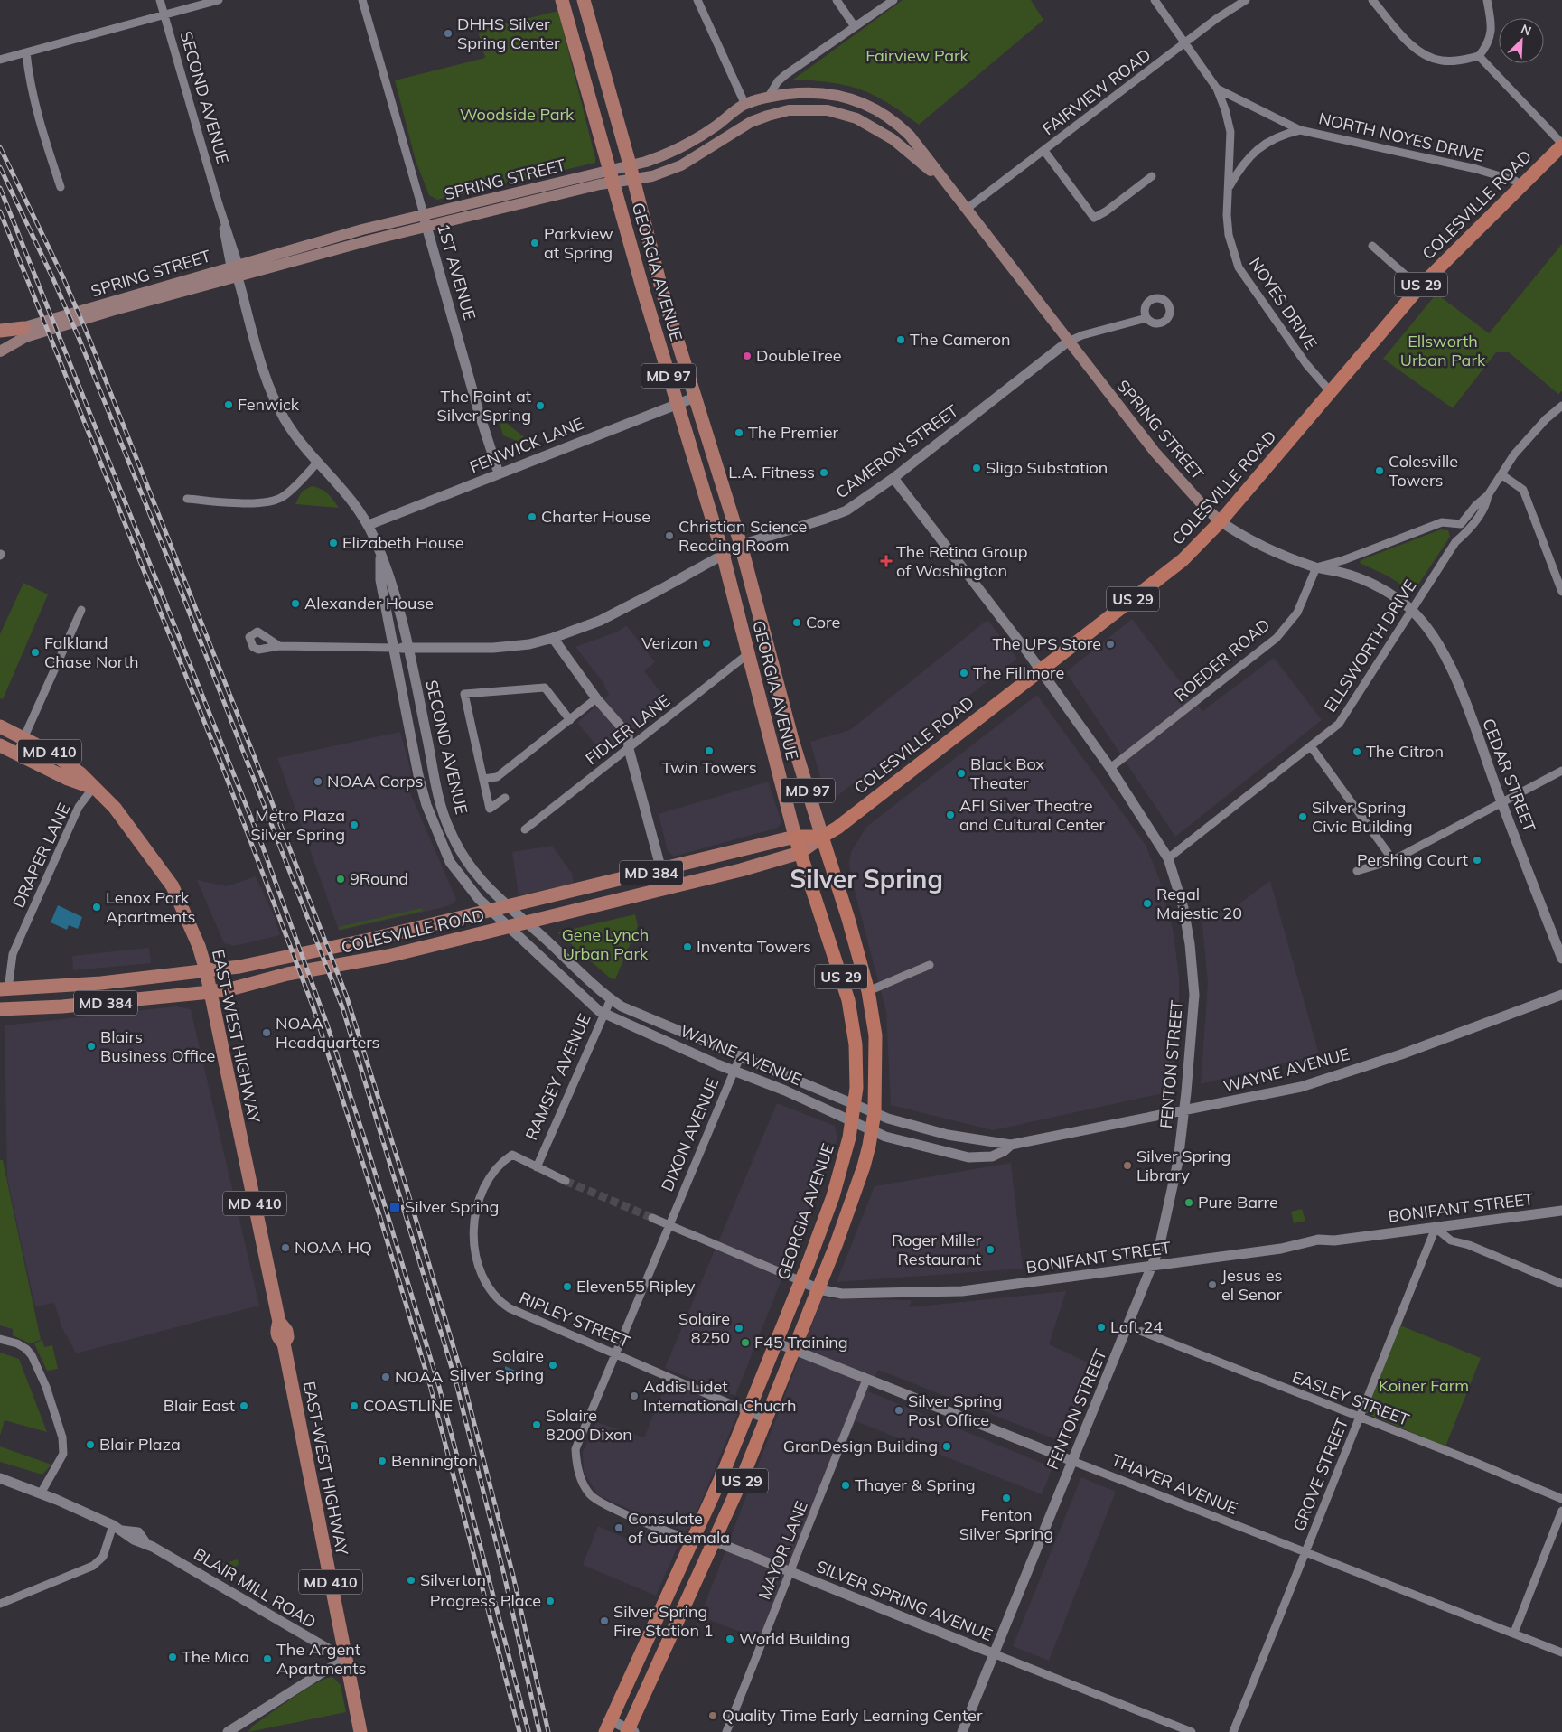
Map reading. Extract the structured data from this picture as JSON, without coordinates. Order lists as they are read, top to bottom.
{
  "streets": {
    "highway": ["COLESVILLE ROAD", "GEORGIA AVENUE", "US 29"],
    "main road": [
      "SPRING STREET",
      "MD 97",
      "MD 410",
      "MD 384",
      "EAST-WEST HIGHWAY"
    ],
    "street": [
      "FAIRVIEW ROAD",
      "SECOND AVENUE",
      "NORTH NOYES DRIVE",
      "1ST AVENUE",
      "NOYES DRIVE",
      "FENWICK LANE",
      "CAMERON STREET",
      "ELLSWORTH DRIVE",
      "ROEDER ROAD",
      "FIDLER LANE",
      "CEDAR STREET",
      "DRAPER LANE",
      "WAYNE AVENUE",
      "FENTON STREET",
      "RAMSEY AVENUE",
      "DIXON AVENUE",
      "BONIFANT STREET",
      "RIPLEY STREET",
      "EASLEY STREET",
      "GROVE STREET",
      "THAYER AVENUE",
      "MAYOR LANE",
      "BLAIR MILL ROAD",
      "SILVER SPRING AVENUE"
    ]
  },
  "crossings": [
    ["FAIRVIEW ROAD", "SPRING STREET"],
    ["FAIRVIEW ROAD", "NOYES DRIVE"],
    ["SECOND AVENUE", "SPRING STREET"],
    ["SECOND AVENUE", "COLESVILLE ROAD"],
    ["SECOND AVENUE", "FENWICK LANE"],
    ["SECOND AVENUE", "CAMERON STREET"],
    ["SECOND AVENUE", "WAYNE AVENUE"],
    ["NORTH NOYES DRIVE", "COLESVILLE ROAD"],
    ["NORTH NOYES DRIVE", "NOYES DRIVE"],
    ["SPRING STREET", "COLESVILLE ROAD"],
    ["SPRING STREET", "1ST AVENUE"],
    ["SPRING STREET", "GEORGIA AVENUE"],
    ["SPRING STREET", "CAMERON STREET"],
    ["SPRING STREET", "ELLSWORTH DRIVE"],
    ["SPRING STREET", "ROEDER ROAD"],
    ["SPRING STREET", "CEDAR STREET"],
    ["COLESVILLE ROAD", "GEORGIA AVENUE"],
    ["COLESVILLE ROAD", "NOYES DRIVE"],
    ["COLESVILLE ROAD", "DRAPER LANE"],
    ["COLESVILLE ROAD", "EAST-WEST HIGHWAY"],
    ["COLESVILLE ROAD", "WAYNE AVENUE"],
    ["COLESVILLE ROAD", "FENTON STREET"],
    ["1ST AVENUE", "FENWICK LANE"],
    ["GEORGIA AVENUE", "MD 97"],
    ["GEORGIA AVENUE", "FENWICK LANE"],
    ["GEORGIA AVENUE", "CAMERON STREET"],
    ["GEORGIA AVENUE", "FIDLER LANE"],
    ["GEORGIA AVENUE", "WAYNE AVENUE"],
    ["GEORGIA AVENUE", "BONIFANT STREET"],
    ["GEORGIA AVENUE", "RIPLEY STREET"],
    ["GEORGIA AVENUE", "THAYER AVENUE"],
    ["GEORGIA AVENUE", "SILVER SPRING AVENUE"],
    ["CAMERON STREET", "FENTON STREET"],
    ["ELLSWORTH DRIVE", "ROEDER ROAD"],
    ["ELLSWORTH DRIVE", "CEDAR STREET"],
    ["ELLSWORTH DRIVE", "FENTON STREET"],
    ["ROEDER ROAD", "FENTON STREET"],
    ["DRAPER LANE", "EAST-WEST HIGHWAY"],
    ["EAST-WEST HIGHWAY", "BLAIR MILL ROAD"],
    ["WAYNE AVENUE", "FENTON STREET"],
    ["WAYNE AVENUE", "RAMSEY AVENUE"],
    ["WAYNE AVENUE", "DIXON AVENUE"],
    ["FENTON STREET", "BONIFANT STREET"],
    ["FENTON STREET", "EASLEY STREET"],
    ["FENTON STREET", "THAYER AVENUE"],
    ["FENTON STREET", "SILVER SPRING AVENUE"],
    ["RAMSEY AVENUE", "RIPLEY STREET"],
    ["DIXON AVENUE", "BONIFANT STREET"],
    ["DIXON AVENUE", "RIPLEY STREET"],
    ["DIXON AVENUE", "SILVER SPRING AVENUE"],
    ["BONIFANT STREET", "GROVE STREET"],
    ["RIPLEY STREET", "SILVER SPRING AVENUE"],
    ["EASLEY STREET", "GROVE STREET"],
    ["GROVE STREET", "THAYER AVENUE"],
    ["THAYER AVENUE", "MAYOR LANE"],
    ["MAYOR LANE", "SILVER SPRING AVENUE"]
  ],
  "districts": ["Silver Spring"],
  "parks": [
    "Fairview Park",
    "Woodside Park",
    "Ellsworth Urban Park",
    "Gene Lynch Urban Park",
    "Koiner Farm"
  ],
  "places": {
    "other": [
      "DHHS Silver Spring Center",
      "Parkview at Spring",
      "The Cameron",
      "DoubleTree",
      "Fenwick",
      "The Point at Silver Spring",
      "The Premier",
      "Sligo Substation",
      "Colesville Towers",
      "L.A. Fitness",
      "Charter House",
      "Christian Science Reading Room",
      "Elizabeth House",
      "Alexander House",
      "Core",
      "Verizon",
      "The UPS Store",
      "Falkland Chase North",
      "The Fillmore",
      "Twin Towers",
      "The Citron",
      "Black Box Theater",
      "NOAA Corps",
      "AFI Silver Theatre and Cultural Center",
      "Silver Spring Civic Building",
      "Metro Plaza Silver Spring",
      "Pershing Court",
      "9Round",
      "Regal Majestic 20",
      "Lenox Park Apartments",
      "Inventa Towers",
      "NOAA Headquarters",
      "Blairs Business Office",
      "Silver Spring Library",
      "Pure Barre",
      "NOAA HQ",
      "Roger Miller Restaurant",
      "Jesus es el Senor",
      "Eleven55 Ripley",
      "Loft 24",
      "Solaire 8250",
      "F45 Training",
      "Solaire Silver Spring",
      "NOAA",
      "Addis Lidet International Chucrh",
      "Blair East",
      "COASTLINE",
      "Silver Spring Post Office",
      "Solaire 8200 Dixon",
      "Blair Plaza",
      "GranDesign Building",
      "Bennington",
      "Thayer & Spring",
      "Fenton Silver Spring",
      "Consulate of Guatemala",
      "Silverton",
      "Progress Place",
      "Silver Spring Fire Station 1",
      "World Building",
      "The Mica",
      "The Argent Apartments",
      "Quality Time Early Learning Center"
    ],
    "health": ["The Retina Group of Washington"],
    "transit": ["Silver Spring"]
  },
  "north": "top right"
}
